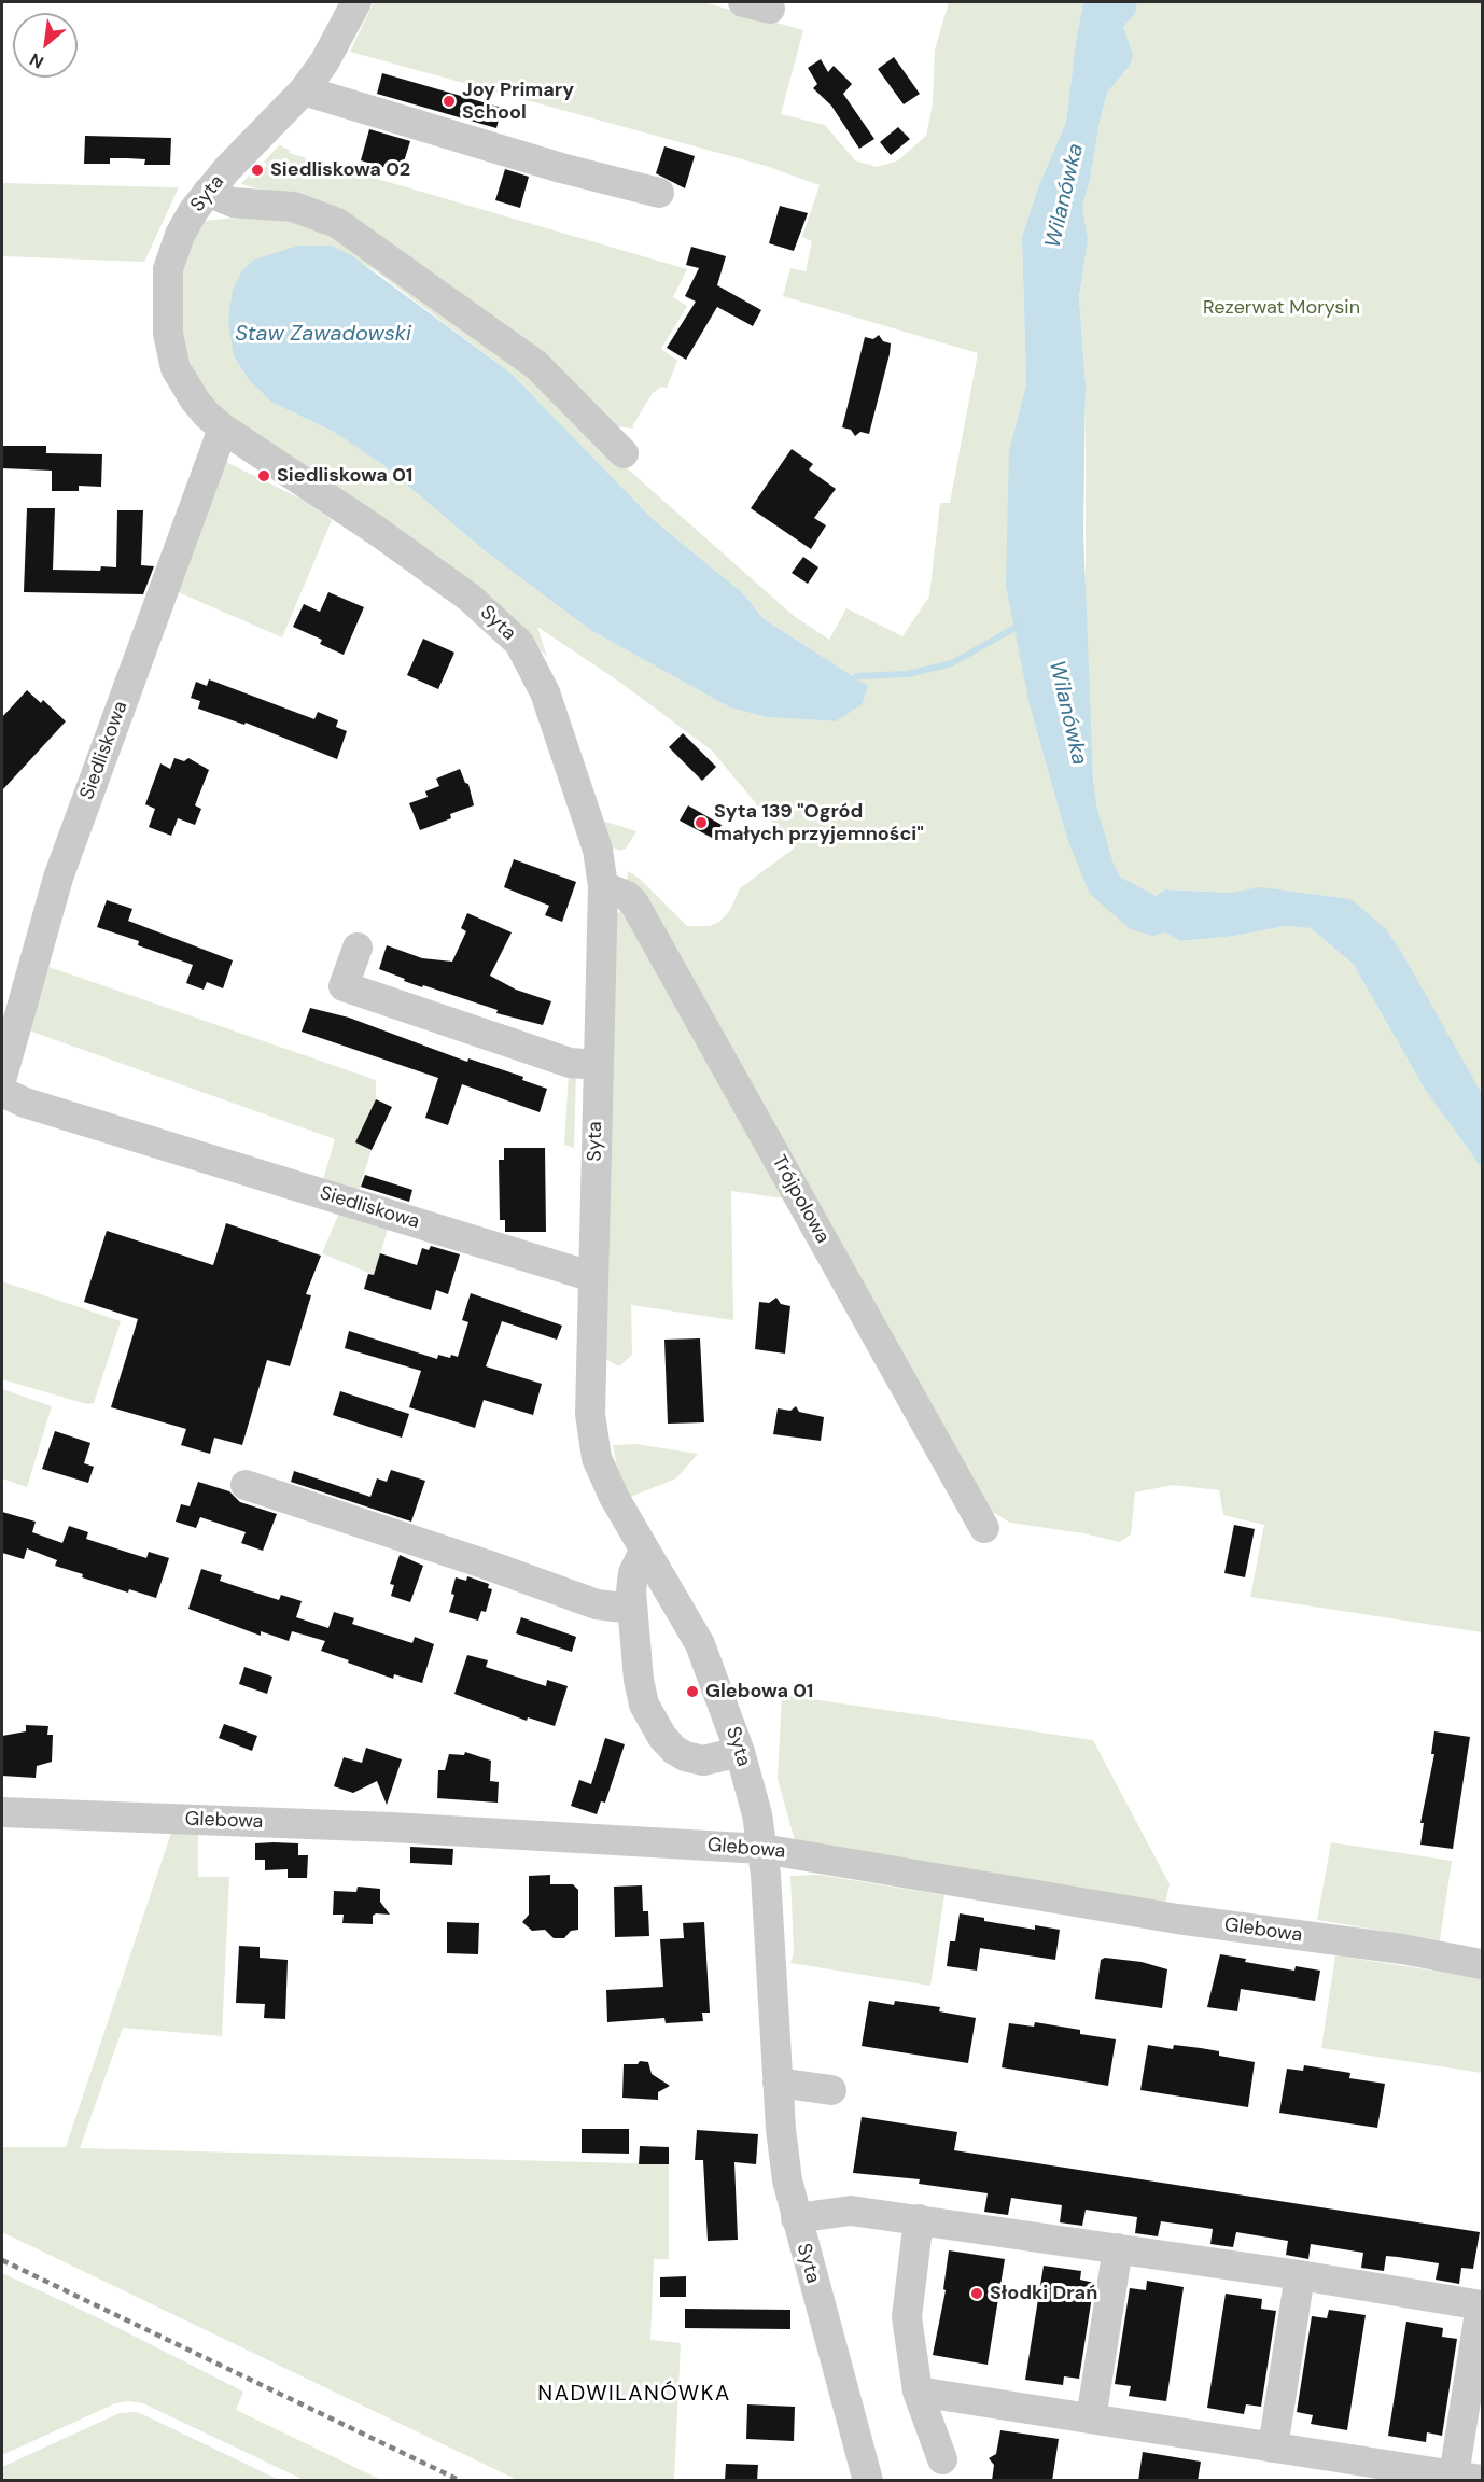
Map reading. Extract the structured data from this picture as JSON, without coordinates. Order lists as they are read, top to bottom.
{
  "streets": {
    "street": [
      "Syta",
      "Siedliskowa",
      "Trójpolowa",
      "Glebowa"
    ]
  },
  "crossings": [
    ["Syta", "Siedliskowa"],
    ["Syta", "Trójpolowa"],
    ["Syta", "Glebowa"]
  ],
  "districts": ["NADWILANÓWKA"],
  "water": ["Wilanówka", "Staw Zawadowski"],
  "parks": ["Rezerwat Morysin"],
  "places": [
    "Joy Primary School",
    "Siedliskowa 02",
    "Siedliskowa 01",
    "Syta 139 \"Ogród małych przyjemności\"",
    "Glebowa 01",
    "Słodki Drań"
  ],
  "north": "bottom left"
}
